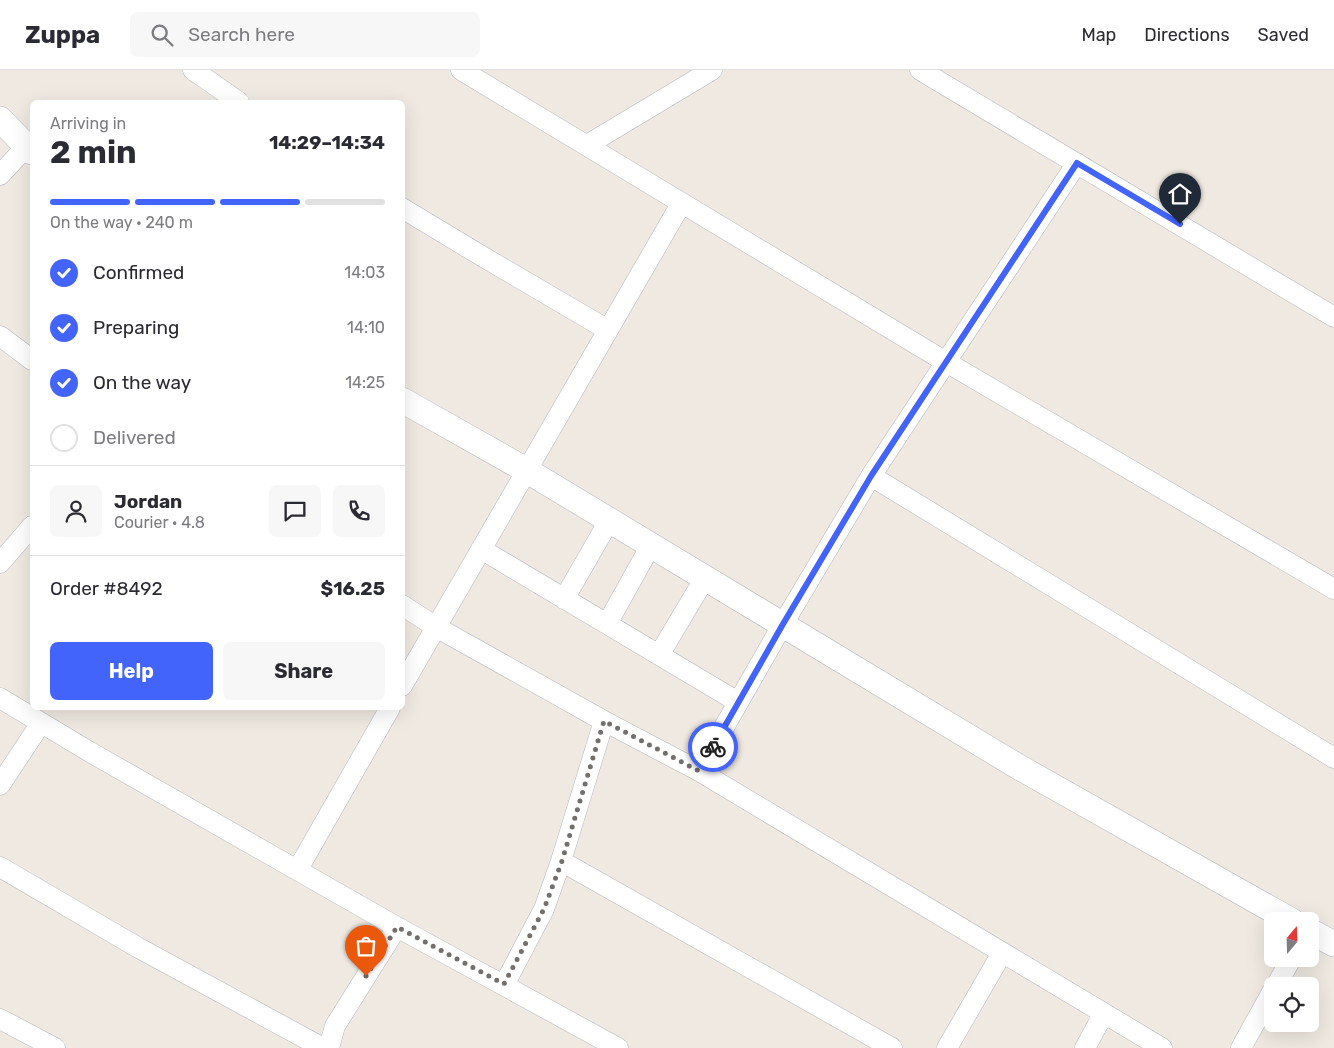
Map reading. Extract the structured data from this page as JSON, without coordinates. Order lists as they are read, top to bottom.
{
  "north": "top",
  "page": {
    "header": "Zuppa",
    "search": "Search here",
    "nav": ["Map", "Directions", "Saved"],
    "heading": ["2 min", "Arriving in", "14:29–14:34"],
    "panel": [
      "Jordan",
      "Courier · 4.8",
      "Order #8492",
      "$16.25"
    ],
    "bar": "On the way · 240 m",
    "list": [
      ["Confirmed", "14:03"],
      ["Preparing", "14:10"],
      ["On the way", "14:25"],
      "Delivered"
    ],
    "buttons": ["Help", "Share"]
  }
}
